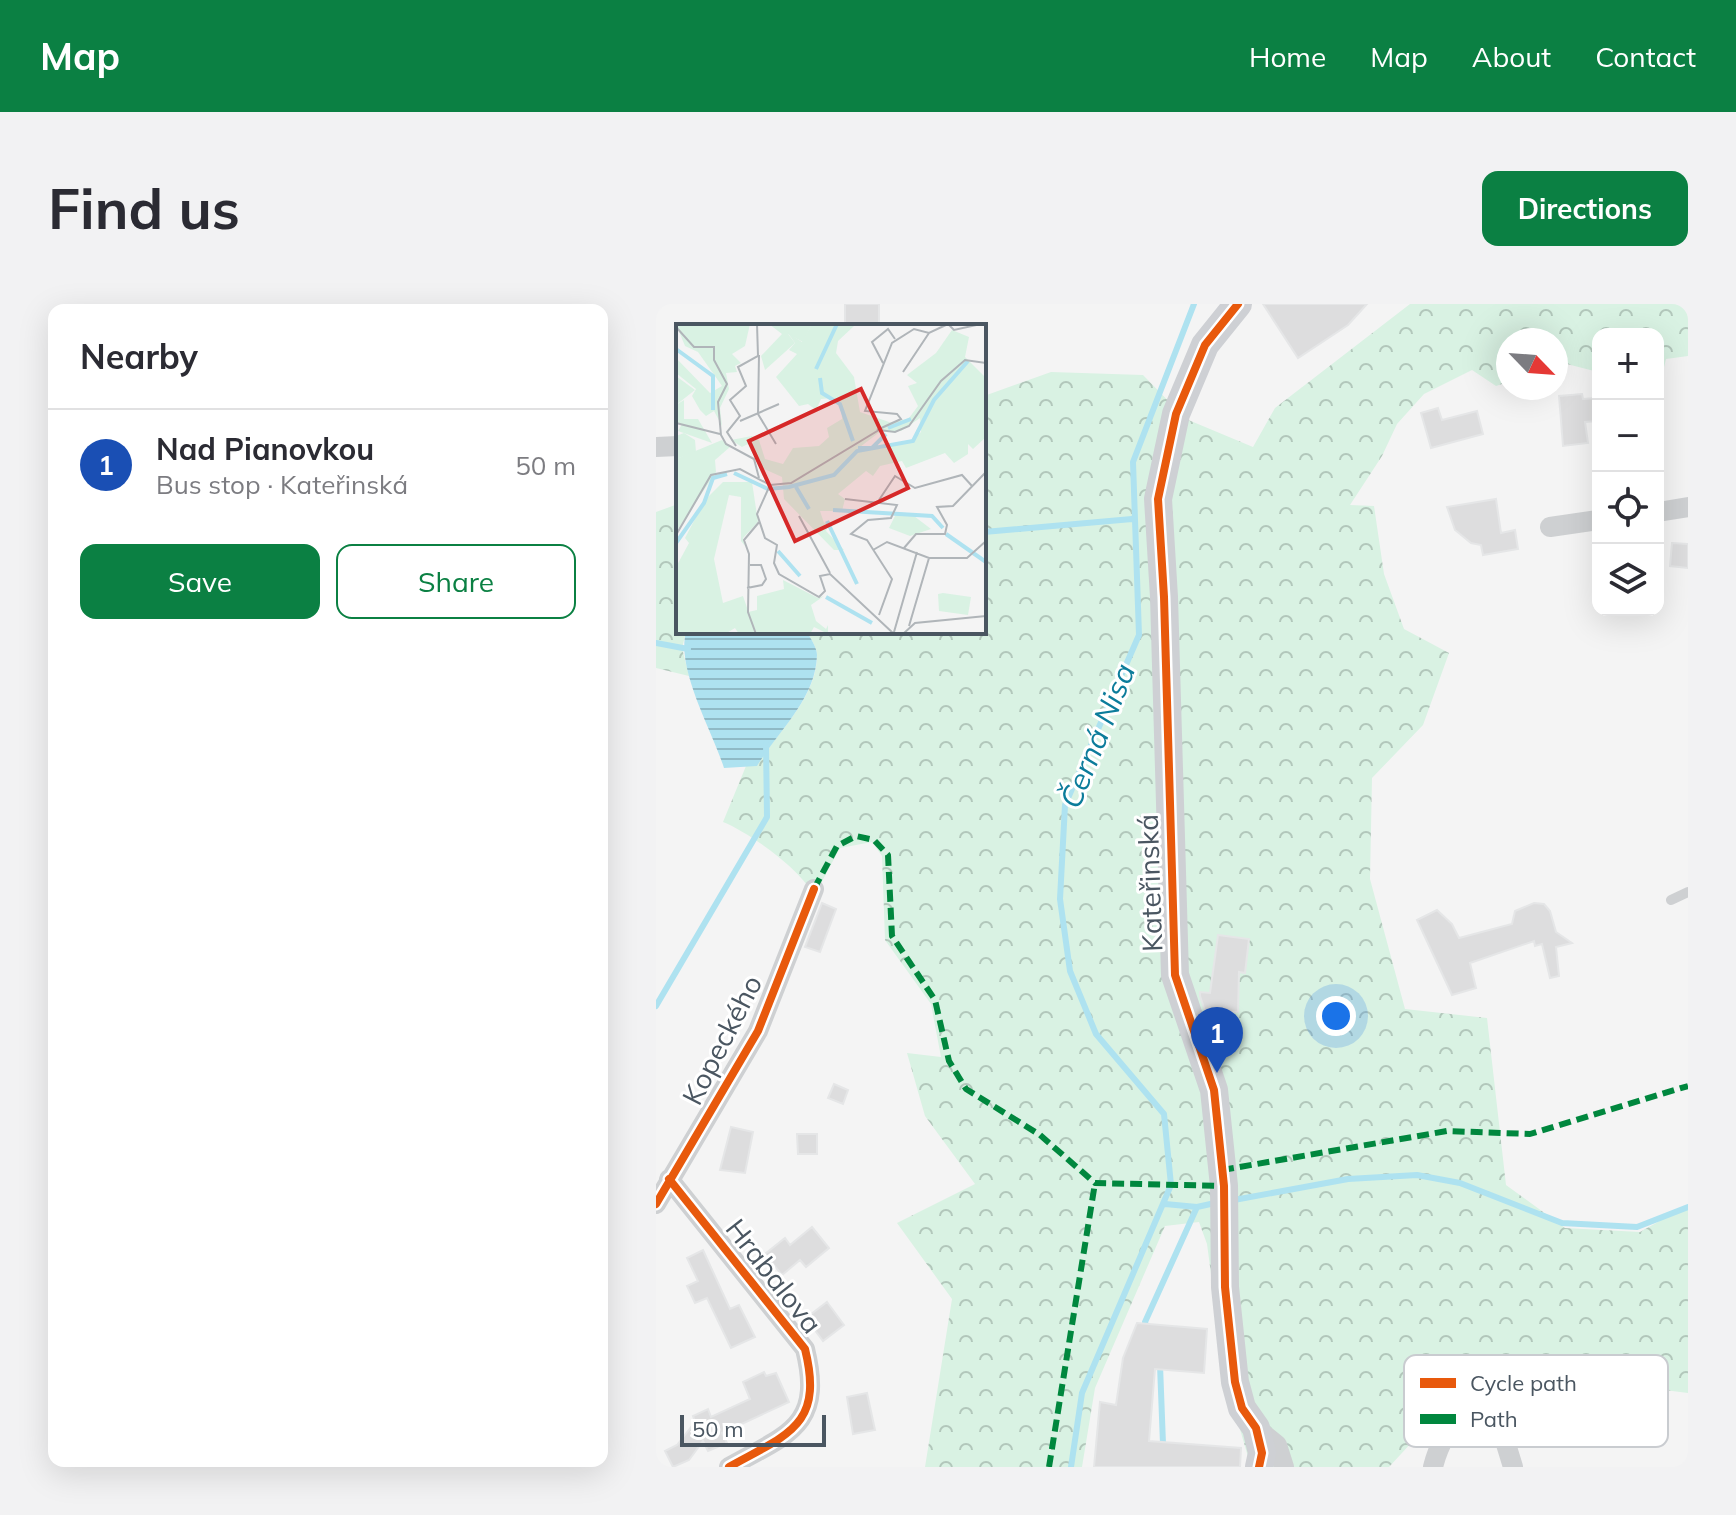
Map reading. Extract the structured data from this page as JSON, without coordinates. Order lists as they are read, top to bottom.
{
  "streets": {
    "street": ["Kateřinská", "Kopeckého", "Hrabalova"]
  },
  "crossings": [
    ["Kopeckého", "Hrabalova"]
  ],
  "water": ["Černá Nisa"],
  "legend": ["Cycle path", "Path"],
  "scale_bar": "50 m",
  "north": "bottom right",
  "page": {
    "header": "Map",
    "nav": [
      "Home",
      "Map",
      "About",
      "Contact"
    ],
    "buttons": [
      "Directions",
      ["Save", "Share"]
    ],
    "title": "Find us",
    "heading": "Nearby",
    "map_buttons": ["+", "−"],
    "list": [
      {
        "mark": "1",
        "name": "Nad Pianovkou",
        "note": "Bus stop · Kateřinská",
        "value": "50 m"
      }
    ],
    "pins": "1",
    "scale": "50 m"
  }
}
